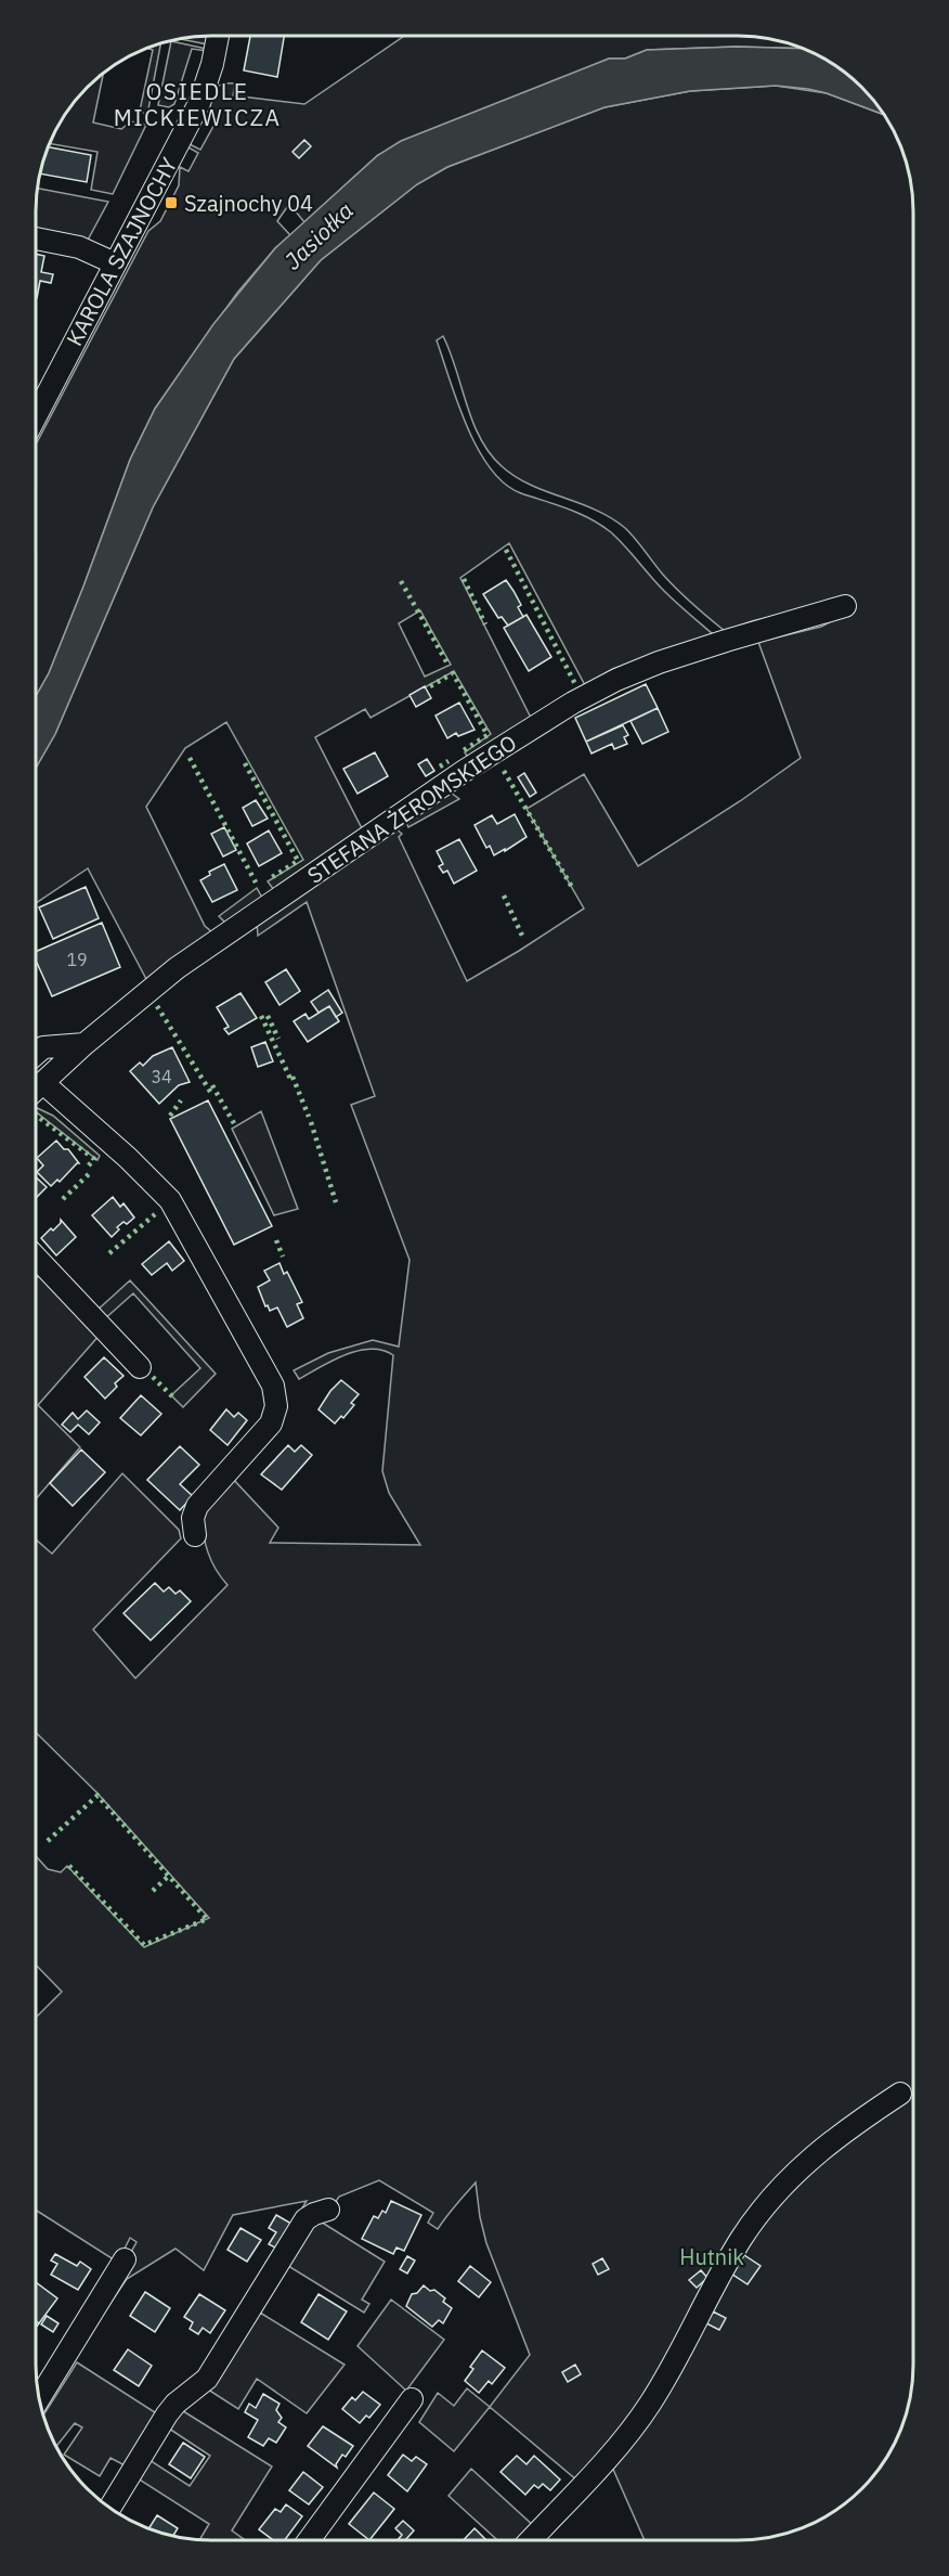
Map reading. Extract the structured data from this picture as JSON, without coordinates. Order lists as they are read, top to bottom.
{
  "streets": {
    "street": ["KAROLA SZAJNOCHY", "STEFANA ŻEROMSKIEGO"]
  },
  "districts": ["OSIEDLE MICKIEWICZA"],
  "water": ["Jasiołka"],
  "parks": ["Hutnik"],
  "places": {
    "transit": ["Szajnochy 04"]
  },
  "house_numbers": ["19", "34"]
}
